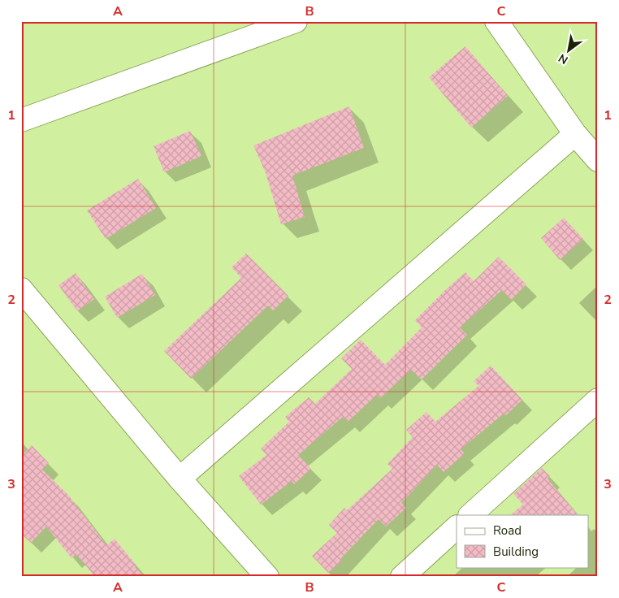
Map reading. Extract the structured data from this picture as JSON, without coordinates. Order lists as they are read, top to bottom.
{
  "legend": ["Road", "Building"],
  "north": "bottom left",
  "grid": {
    "columns": ["A", "B", "C"],
    "rows": ["1", "2", "3"]
  }
}
